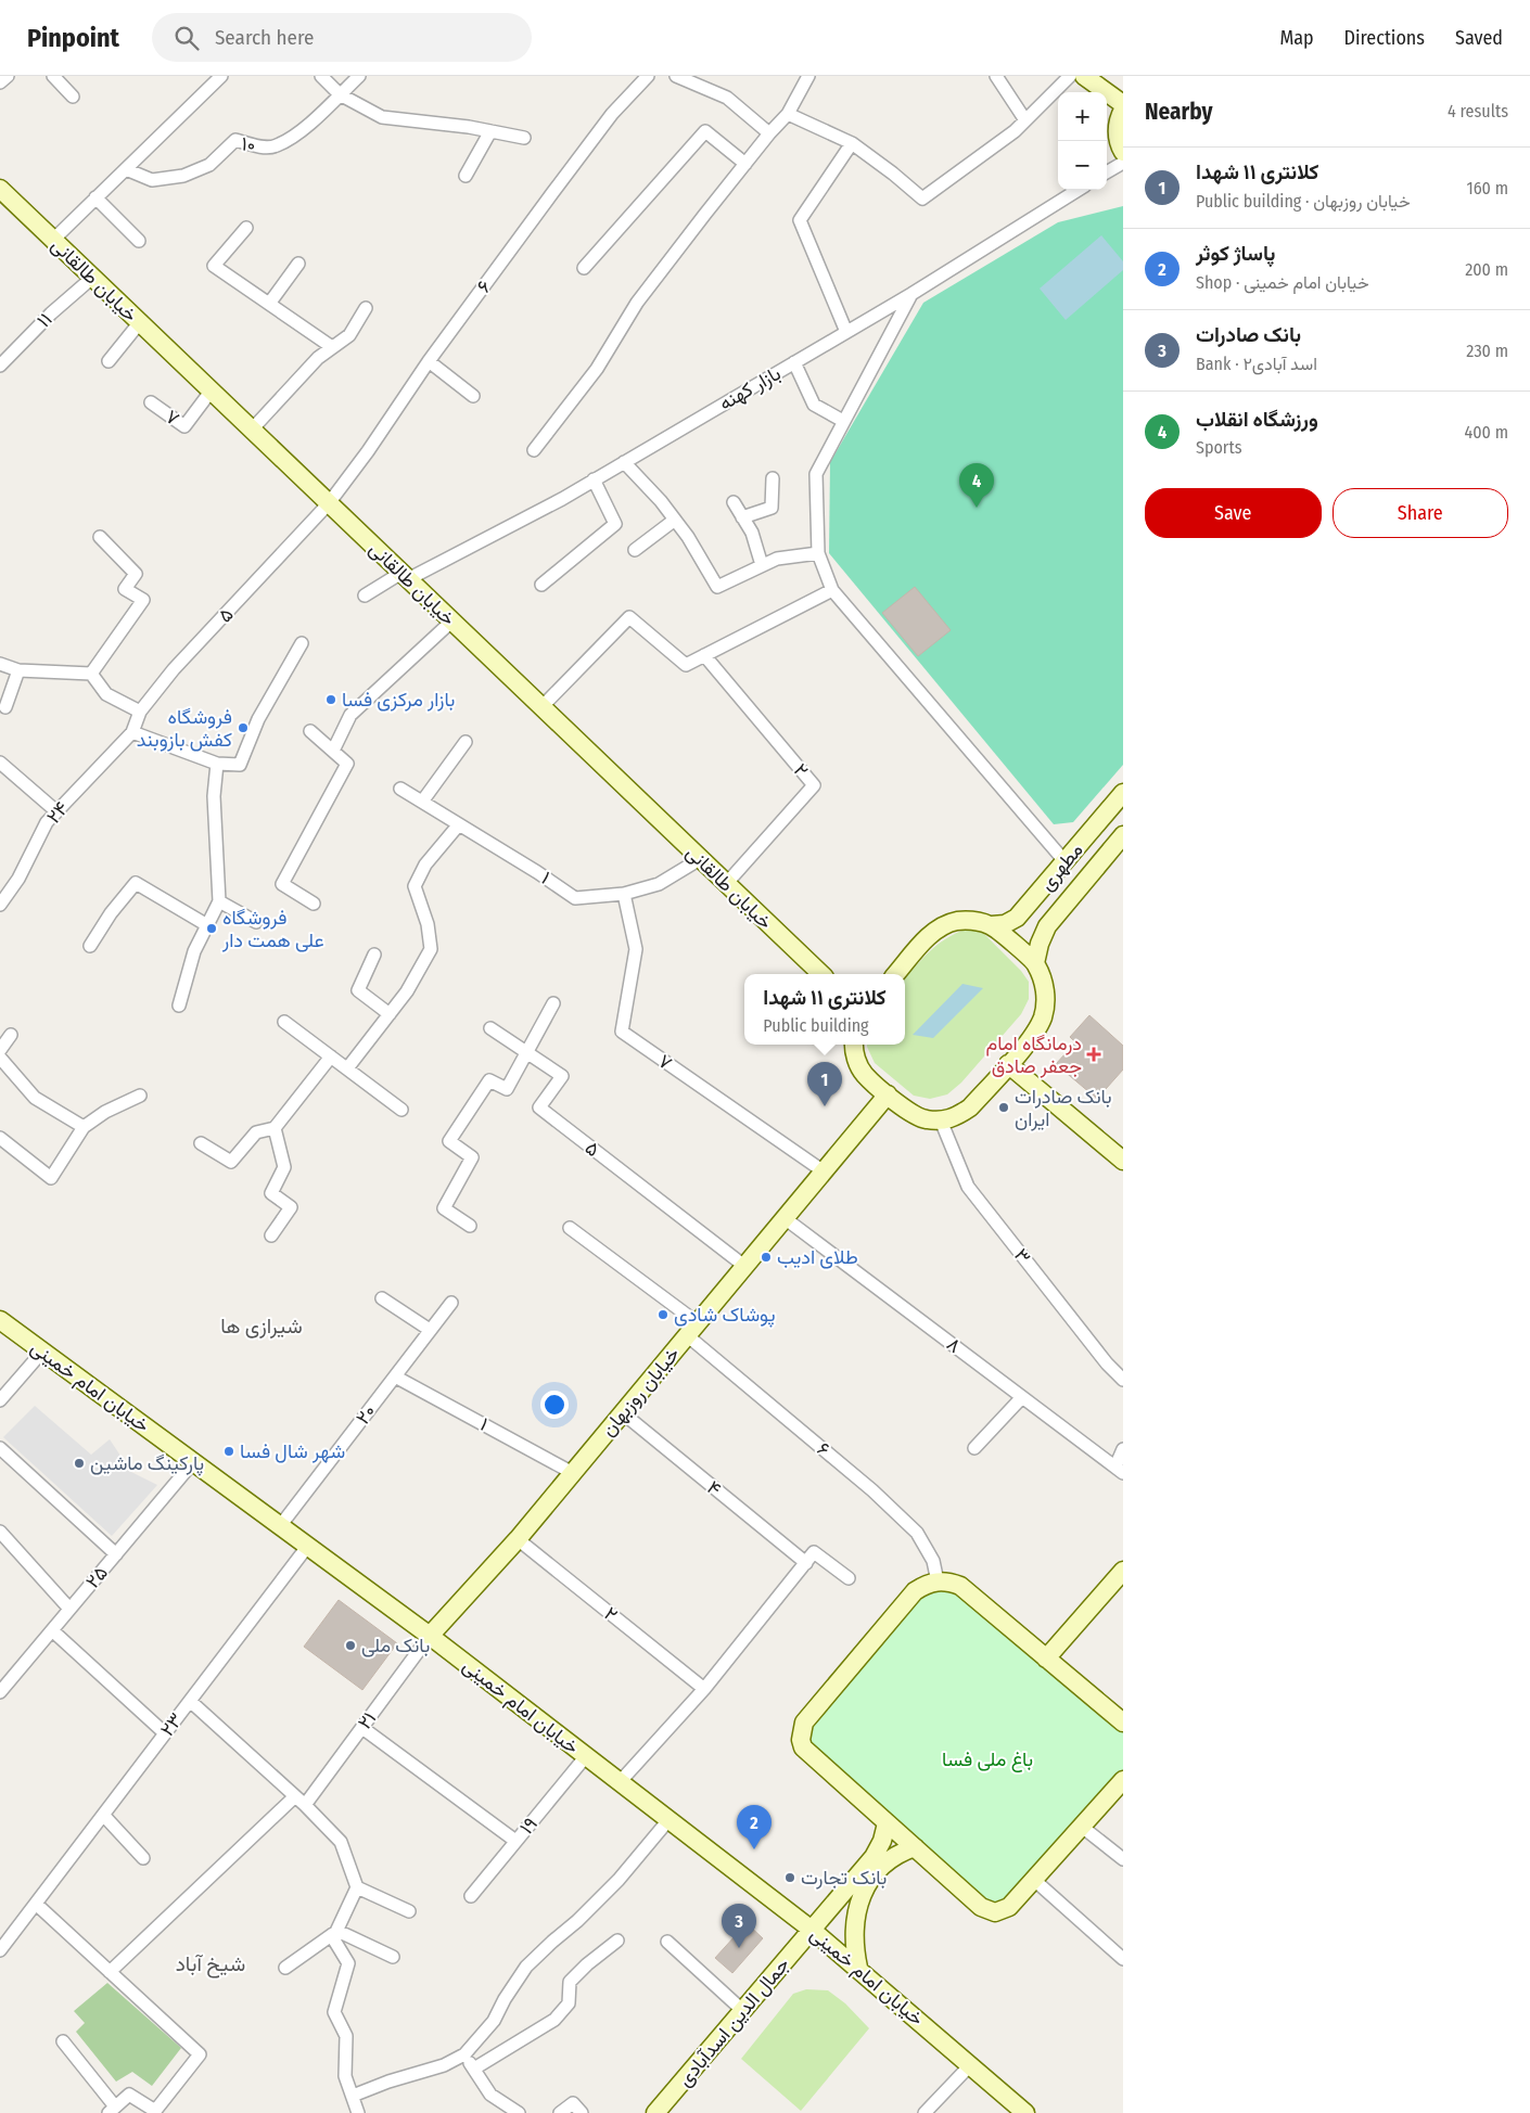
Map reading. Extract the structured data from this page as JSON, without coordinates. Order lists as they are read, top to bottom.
{
  "streets": {
    "street": [
      "۱۰",
      "خیابان طالقانی",
      "۶",
      "۱۱",
      "بازار کهنه",
      "۷",
      "۵",
      "۲",
      "۲۴",
      "مطهری",
      "۱",
      "۳",
      "۸",
      "خیابان امام خمینی",
      "خیابان روزبهان",
      "۲۰",
      "۴",
      "۲۵",
      "۲۱",
      "۲۳",
      "۱۹",
      "جمال الدین اسدآبادی"
    ]
  },
  "crossings": [
    ["خیابان طالقانی", "۶"],
    ["خیابان طالقانی", "۱۱"],
    ["خیابان طالقانی", "بازار کهنه"],
    ["خیابان طالقانی", "۷"],
    ["خیابان طالقانی", "۵"],
    ["خیابان طالقانی", "۲"],
    ["خیابان طالقانی", "۱"],
    ["۶", "۵"],
    ["۶", "خیابان روزبهان"],
    ["۷", "۱"],
    ["۷", "خیابان روزبهان"],
    ["۵", "۲۴"],
    ["۵", "خیابان روزبهان"],
    ["۲", "خیابان روزبهان"],
    ["۱", "خیابان روزبهان"],
    ["۱", "۲۰"],
    ["۸", "خیابان روزبهان"],
    ["خیابان امام خمینی", "خیابان روزبهان"],
    ["خیابان امام خمینی", "۲۰"],
    ["خیابان امام خمینی", "۲۵"],
    ["خیابان امام خمینی", "۲۱"],
    ["خیابان امام خمینی", "۲۳"],
    ["خیابان امام خمینی", "۱۹"],
    ["خیابان امام خمینی", "جمال الدین اسدآبادی"],
    ["خیابان روزبهان", "۴"],
    ["خیابان روزبهان", "۲۱"]
  ],
  "districts": ["شیرازی ها", "شیخ آباد"],
  "parks": ["باغ ملی فسا"],
  "places": {
    "other": [
      "بازار مرکزی فسا",
      "فروشگاه کفش بازوبند",
      "فروشگاه علی همت دار",
      "بانک صادرات ایران",
      "طلای ادیب",
      "پوشاک شادی",
      "شهر شال فسا",
      "پارکینگ ماشین",
      "بانک ملی",
      "بانک تجارت"
    ],
    "health": ["درمانگاه امام جعفر صادق"]
  },
  "page": {
    "header": "Pinpoint",
    "search": "Search here",
    "nav": ["Map", "Directions", "Saved"],
    "heading": ["Nearby", "4 results"],
    "map_buttons": ["+", "−"],
    "list": [
      {
        "mark": "1",
        "name": "کلانتری ۱۱ شهدا",
        "note": "Public building · خیابان روزبهان",
        "value": "160 m"
      },
      {
        "mark": "2",
        "name": "پاساژ کوثر",
        "note": "Shop · خیابان امام خمینی",
        "value": "200 m"
      },
      {
        "mark": "3",
        "name": "بانک صادرات",
        "note": "Bank · اسد آبادی۲",
        "value": "230 m"
      },
      {
        "mark": "4",
        "name": "ورزشگاه انقلاب",
        "note": "Sports",
        "value": "400 m"
      }
    ],
    "pins": [
      "4",
      "1",
      "2",
      "3"
    ],
    "buttons": ["Save", "Share"],
    "popup": ["کلانتری ۱۱ شهدا", "Public building"]
  }
}
